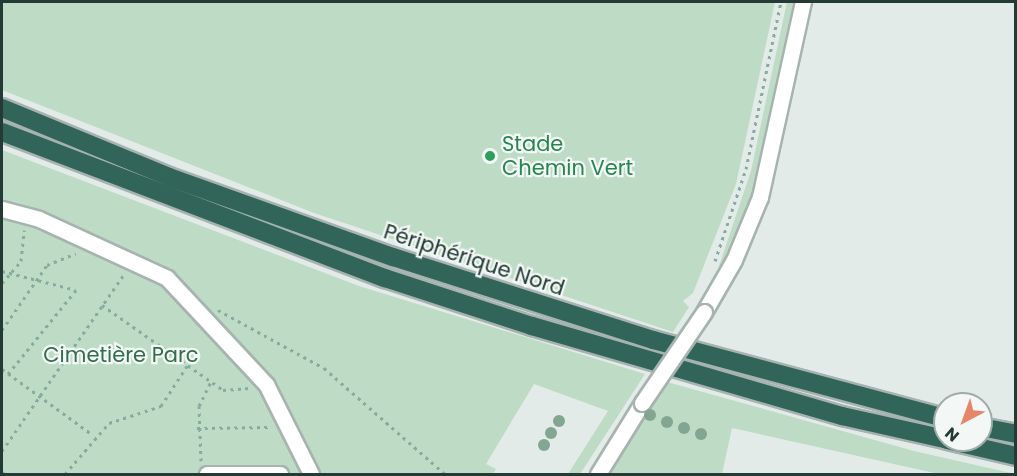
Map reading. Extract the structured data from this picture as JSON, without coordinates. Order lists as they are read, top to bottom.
{
  "streets": {
    "highway": ["Périphérique Nord"]
  },
  "parks": ["Cimetière Parc"],
  "places": ["Stade Chemin Vert"],
  "north": "bottom left"
}
